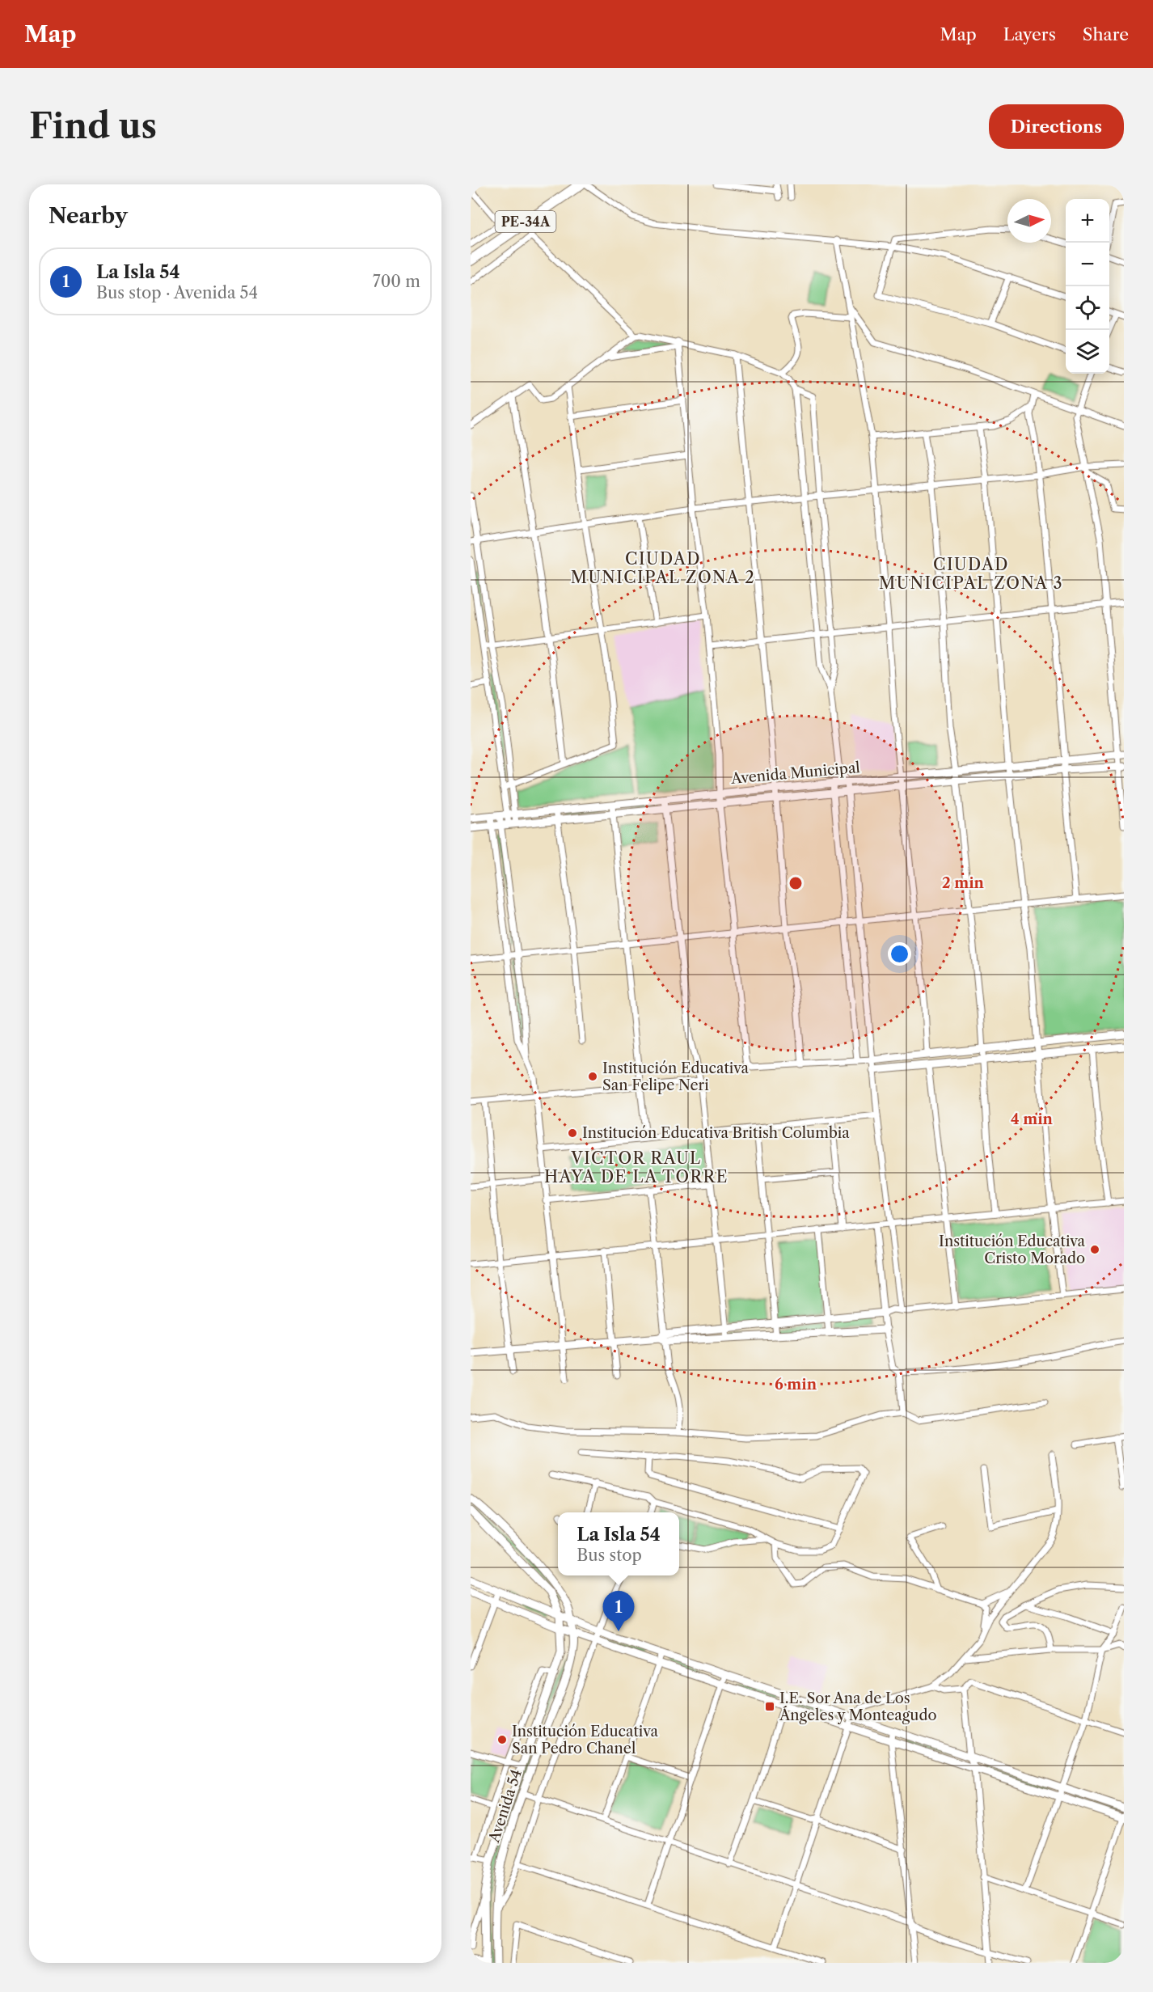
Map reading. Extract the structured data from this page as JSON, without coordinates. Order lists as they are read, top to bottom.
{
  "streets": {
    "highway": ["PE-34A"],
    "street": ["Avenida Municipal", "Avenida 54"]
  },
  "districts": ["CIUDAD MUNICIPAL ZONA 2", "CIUDAD MUNICIPAL ZONA 3", "VICTOR RAUL HAYA DE LA TORRE"],
  "places": {
    "other": [
      "Institución Educativa San Felipe Neri",
      "Institución Educativa British Columbia",
      "Institución Educativa Cristo Morado",
      "Institución Educativa San Pedro Chanel"
    ],
    "transit": ["I.E. Sor Ana de Los Ángeles y Monteagudo"]
  },
  "north": "right",
  "page": {
    "header": "Map",
    "nav": ["Map", "Layers", "Share"],
    "buttons": "Directions",
    "title": "Find us",
    "heading": "Nearby",
    "map_buttons": ["+", "−"],
    "list": [
      {
        "mark": "1",
        "name": "La Isla 54",
        "note": "Bus stop · Avenida 54",
        "value": "700 m"
      }
    ],
    "popup": ["La Isla 54", "Bus stop"],
    "pins": "1"
  },
  "rings": ["2 min", "4 min", "6 min"]
}
